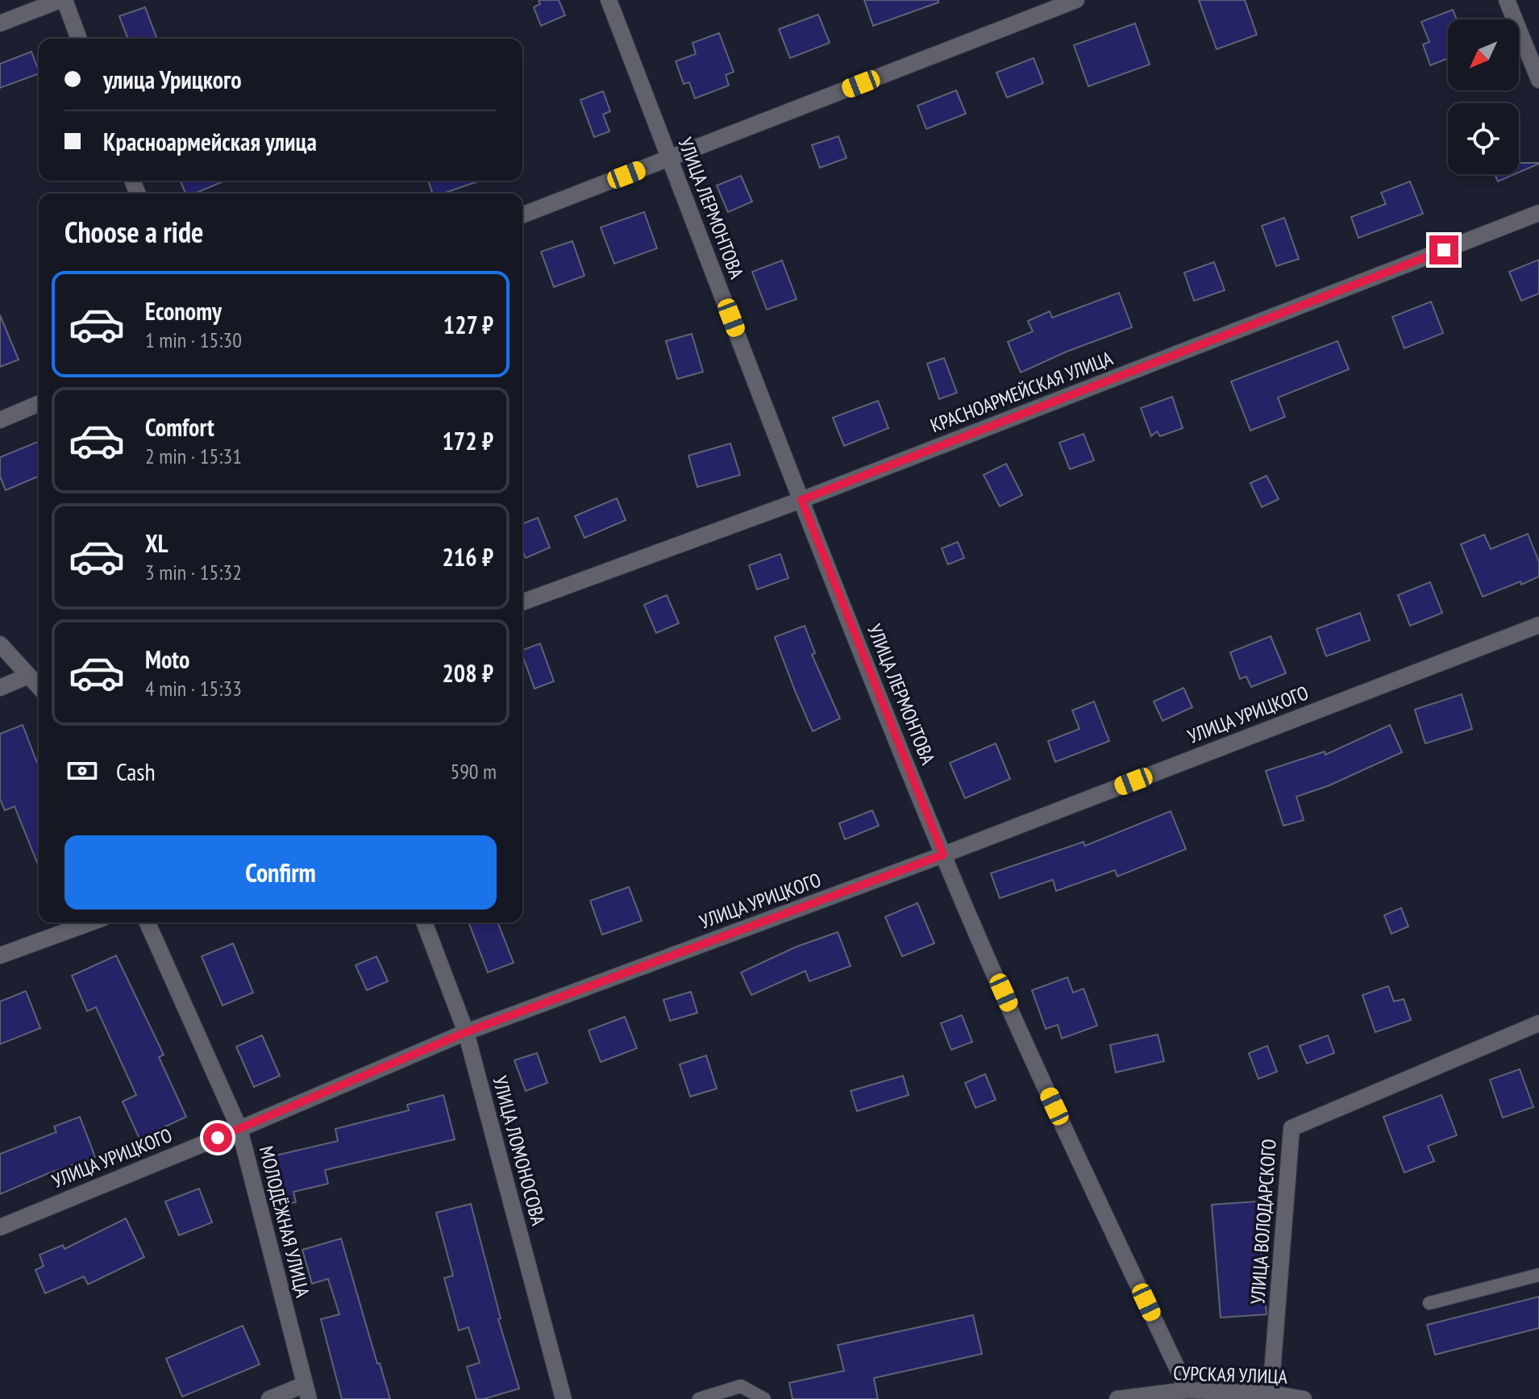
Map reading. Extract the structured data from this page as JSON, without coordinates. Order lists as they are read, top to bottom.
{
  "streets": {
    "street": [
      "УЛИЦА ЛЕРМОНТОВА",
      "КРАСНОАРМЕЙСКАЯ УЛИЦА",
      "УЛИЦА УРИЦКОГО",
      "УЛИЦА ЛОМОНОСОВА",
      "МОЛОДЁЖНАЯ УЛИЦА",
      "УЛИЦА ВОЛОДАРСКОГО",
      "СУРСКАЯ УЛИЦА"
    ]
  },
  "crossings": [
    ["УЛИЦА ЛЕРМОНТОВА", "КРАСНОАРМЕЙСКАЯ УЛИЦА"],
    ["УЛИЦА ЛЕРМОНТОВА", "УЛИЦА УРИЦКОГО"],
    ["УЛИЦА ЛЕРМОНТОВА", "СУРСКАЯ УЛИЦА"],
    ["УЛИЦА УРИЦКОГО", "УЛИЦА ЛОМОНОСОВА"],
    ["УЛИЦА УРИЦКОГО", "МОЛОДЁЖНАЯ УЛИЦА"],
    ["УЛИЦА ВОЛОДАРСКОГО", "СУРСКАЯ УЛИЦА"]
  ],
  "north": "bottom left",
  "page": {
    "banner": ["улица Урицкого", "Красноармейская улица"],
    "heading": "Choose a ride",
    "list": [
      {
        "name": "Economy",
        "note": "1 min · 15:30",
        "value": "127 ₽"
      },
      {
        "name": "Comfort",
        "note": "2 min · 15:31",
        "value": "172 ₽"
      },
      {
        "name": "XL",
        "note": "3 min · 15:32",
        "value": "216 ₽"
      },
      {
        "name": "Moto",
        "note": "4 min · 15:33",
        "value": "208 ₽"
      }
    ],
    "pay": ["Cash", "590 m"],
    "buttons": "Confirm"
  }
}
